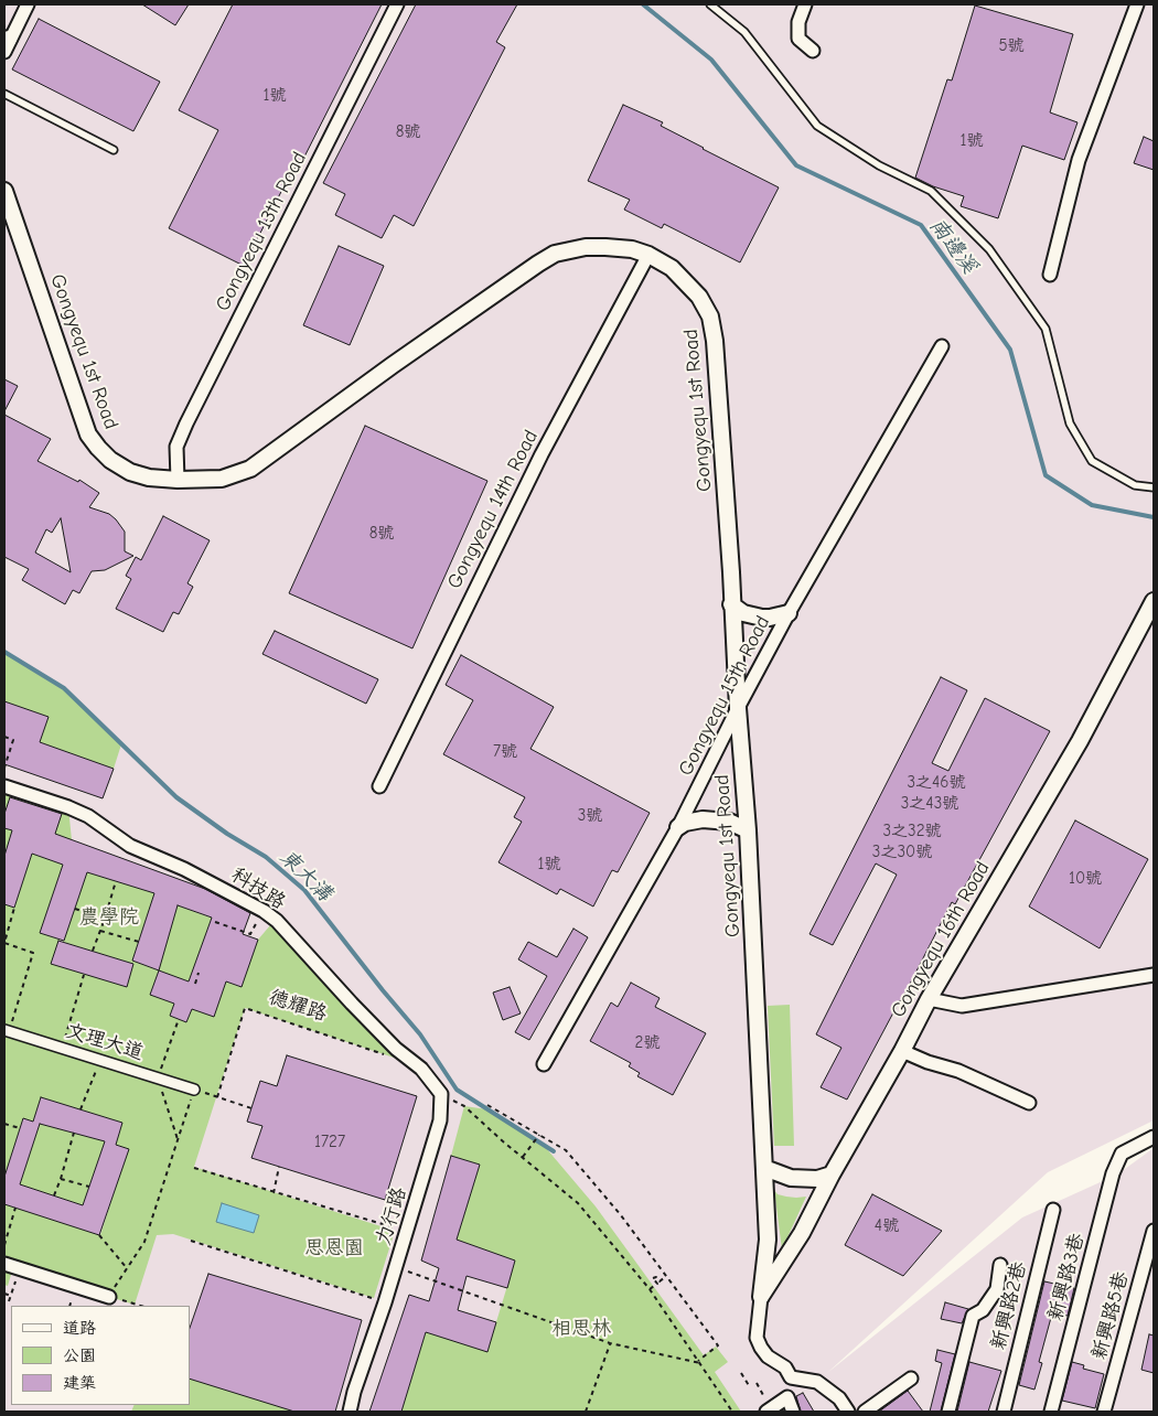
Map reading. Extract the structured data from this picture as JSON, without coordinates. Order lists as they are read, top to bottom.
{
  "streets": {
    "street": [
      "Gongyequ 13th Road",
      "Gongyequ 1st Road",
      "Gongyequ 14th Road",
      "Gongyequ 15th Road",
      "科技路",
      "Gongyequ 16th Road",
      "文理大道",
      "力行路",
      "新興路3巷",
      "新興路2巷",
      "新興路5巷"
    ],
    "path": ["德耀路"]
  },
  "crossings": [
    ["Gongyequ 13th Road", "Gongyequ 1st Road"],
    ["Gongyequ 1st Road", "Gongyequ 14th Road"],
    ["Gongyequ 1st Road", "Gongyequ 15th Road"],
    ["Gongyequ 1st Road", "Gongyequ 16th Road"],
    ["科技路", "力行路"]
  ],
  "water": ["南邊溪", "東大溝"],
  "parks": ["農學院", "思恩園", "相思林"],
  "house_numbers": [
    "5號",
    "1號",
    "8號",
    "1號",
    "8號",
    "7號",
    "3之46號",
    "3之43號",
    "3號",
    "3之32號",
    "3之30號",
    "1號",
    "10號",
    "2號",
    "1727",
    "4號"
  ],
  "legend": ["道路", "公園", "建築"]
}
